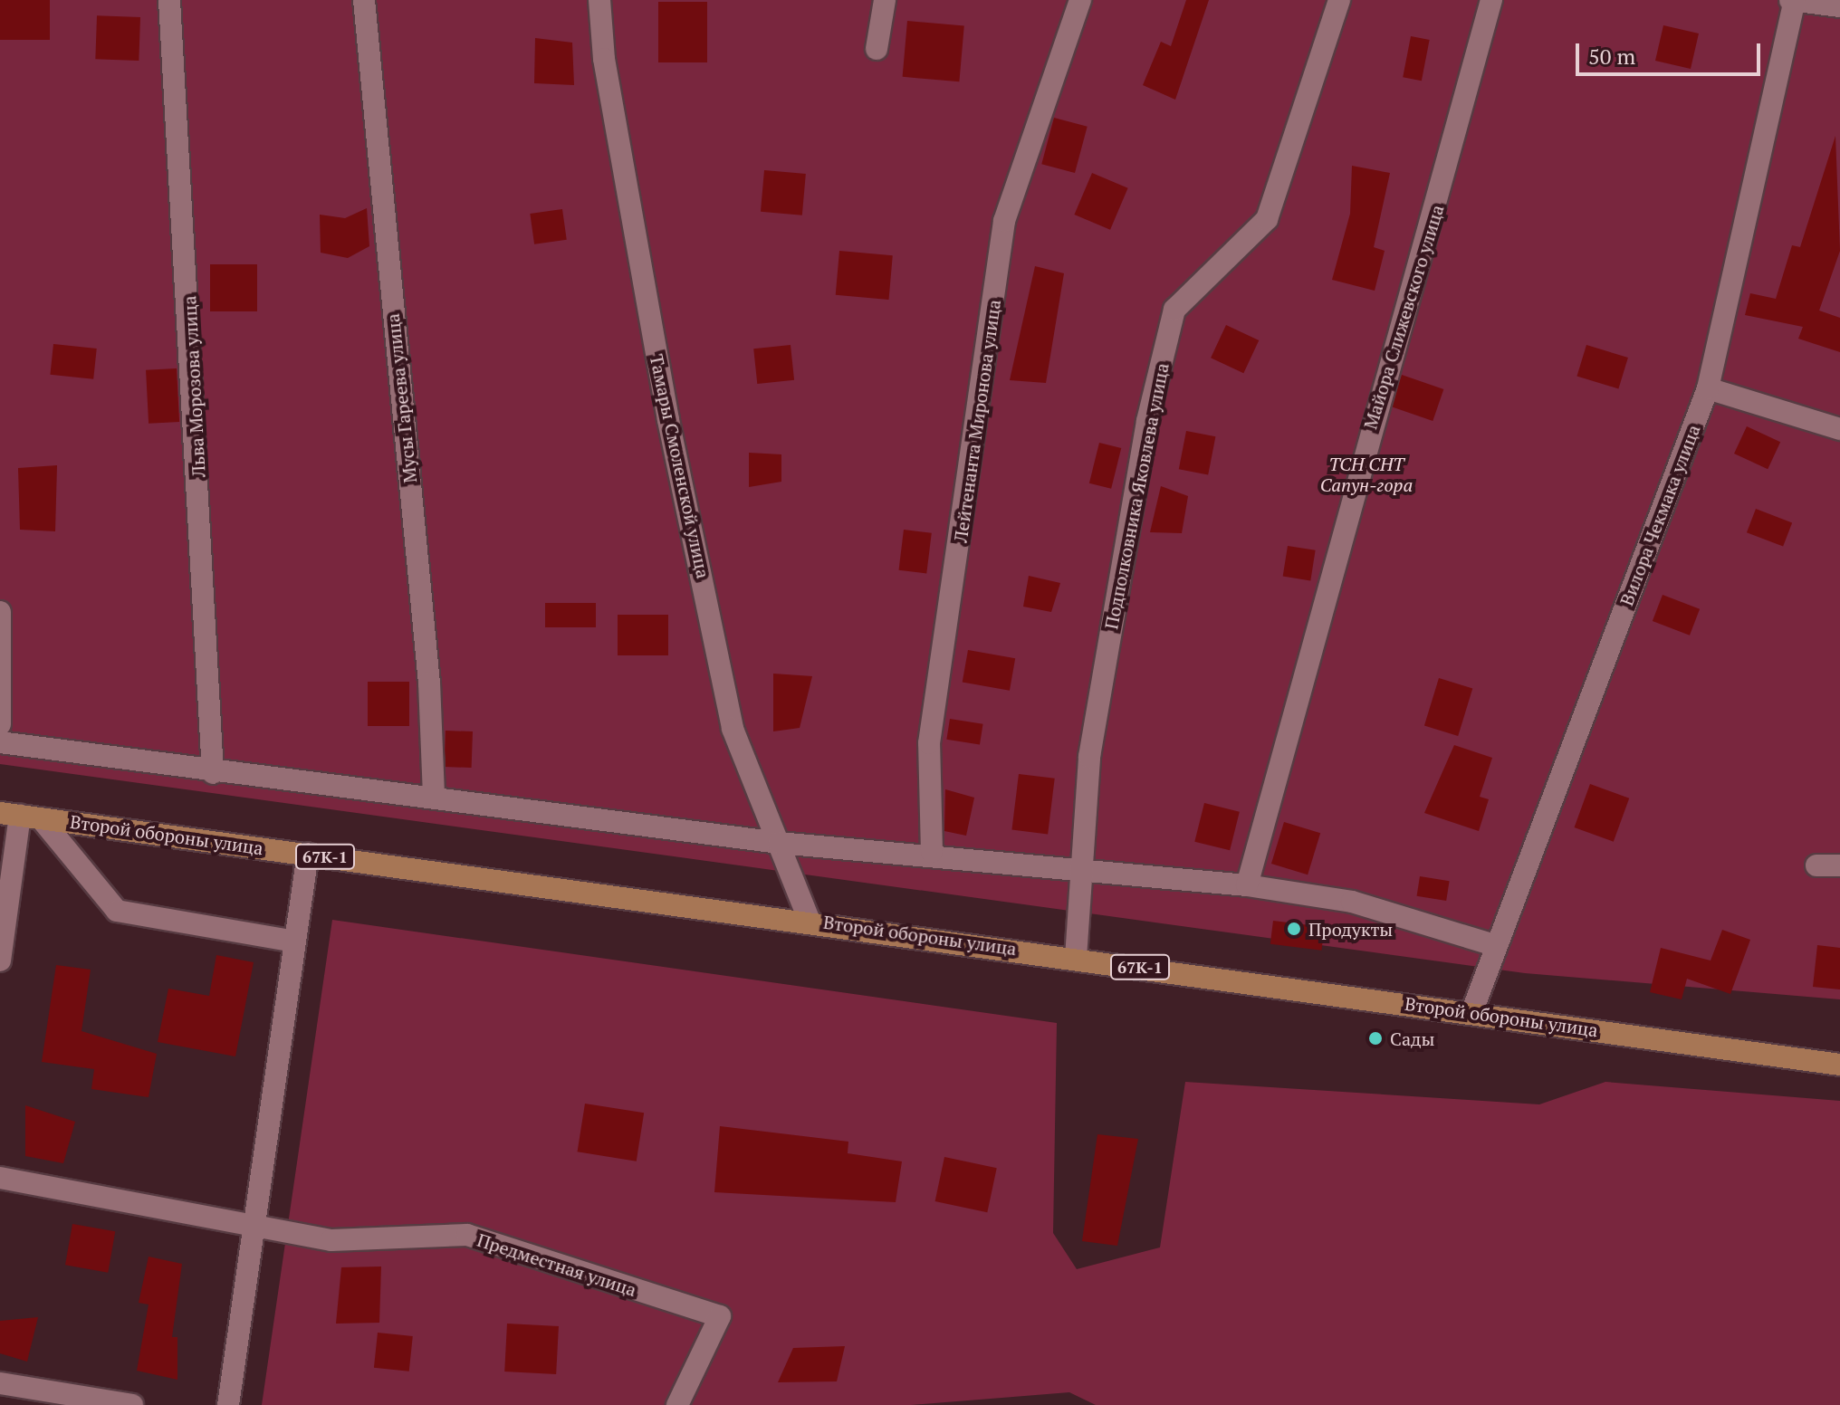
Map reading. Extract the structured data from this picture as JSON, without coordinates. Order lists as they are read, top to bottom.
{
  "streets": {
    "main road": ["Второй обороны улица", "67К-1"],
    "street": [
      "Майора Слижевского улица",
      "Льва Морозова улица",
      "Мусы Гареева улица",
      "Лейтенанта Миронова улица",
      "Тамары Смоленской улица",
      "Подполковника Яковлева улица",
      "Вилора Чекмака улица",
      "Предместная улица"
    ]
  },
  "crossings": [
    ["Тамары Смоленской улица", "Второй обороны улица"],
    ["Подполковника Яковлева улица", "Второй обороны улица"],
    ["Вилора Чекмака улица", "Второй обороны улица"]
  ],
  "parks": ["ТСН СНТ Сапун-гора"],
  "places": ["Продукты", "Сады"],
  "scale_bar": "50 m"
}
